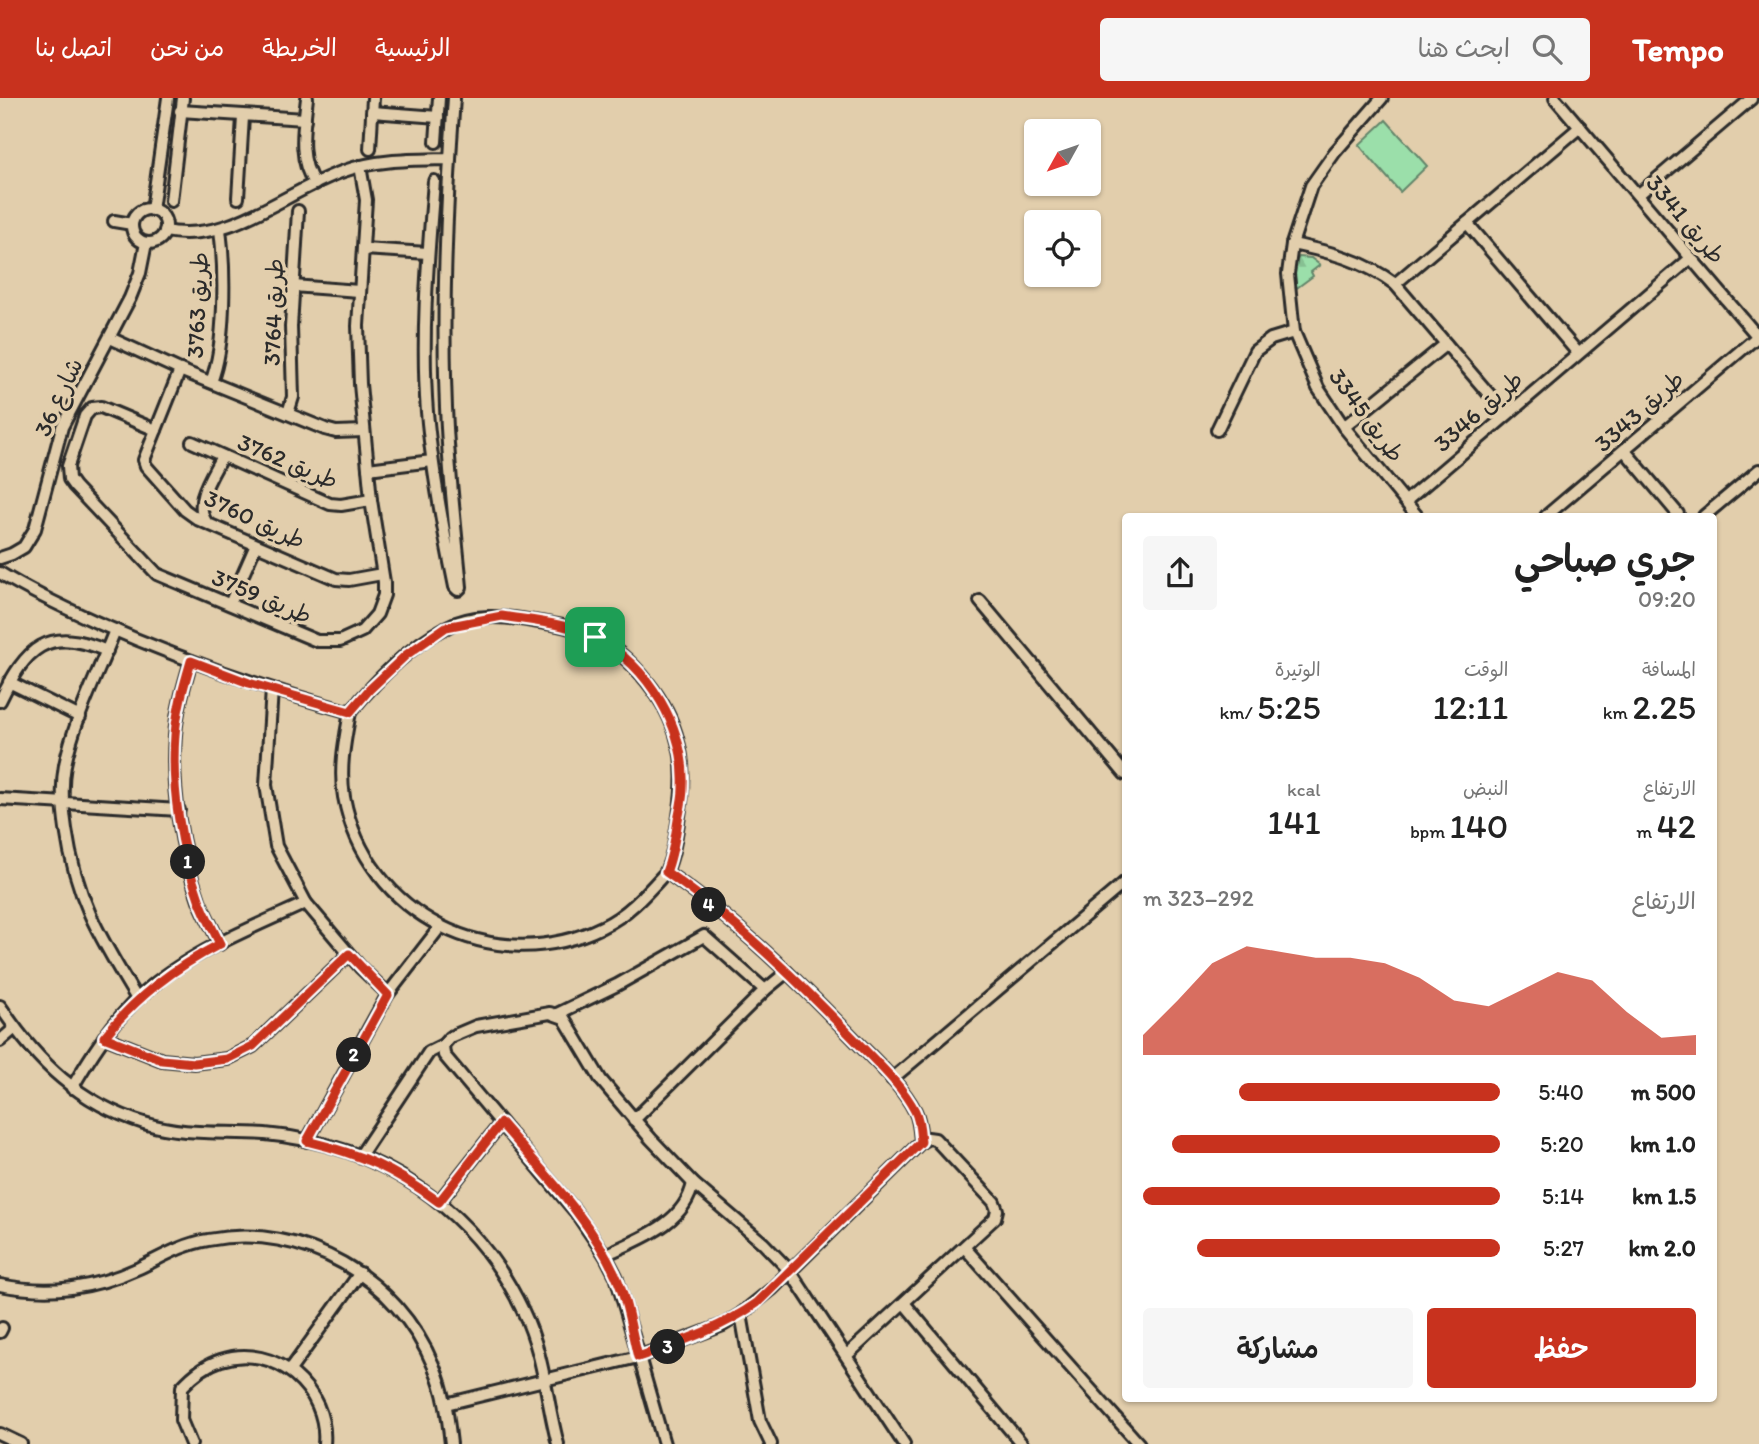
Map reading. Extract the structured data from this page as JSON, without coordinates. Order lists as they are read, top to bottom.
{
  "streets": {
    "street": [
      "طريق 3341",
      "طريق 3763",
      "طريق 3764",
      "شارع 36",
      "طريق 3346",
      "طريق 3343",
      "طريق 3345",
      "طريق 3762",
      "طريق 3760",
      "طريق 3759"
    ]
  },
  "crossings": [
    ["طريق 3341", "طريق 3346"],
    ["طريق 3341", "طريق 3343"],
    ["طريق 3763", "طريق 3764"],
    ["طريق 3763", "شارع 36"],
    ["طريق 3763", "طريق 3760"],
    ["طريق 3763", "طريق 3759"],
    ["طريق 3346", "طريق 3345"],
    ["طريق 3762", "طريق 3759"],
    ["طريق 3760", "طريق 3759"]
  ],
  "north": "bottom left",
  "page": {
    "header": "Tempo",
    "search": "ابحث هنا",
    "nav": [
      "الرئيسية",
      "الخريطة",
      "من نحن",
      "اتصل بنا"
    ],
    "heading": ["جري صباحي", "09:20"],
    "stats": [
      ["المسافة", "2.25 km"],
      ["الوقت", "12:11"],
      ["الوتيرة", "5:25 /km"],
      ["الارتفاع", "42 m"],
      ["النبض", "140 bpm"],
      ["kcal", "141"]
    ],
    "pins": [
      "1",
      "4",
      "2",
      "3"
    ],
    "chart": ["الارتفاع", "292–323 m"],
    "list": [
      {
        "name": "500 m",
        "note": "5:40"
      },
      {
        "name": "1.0 km",
        "note": "5:20"
      },
      {
        "name": "1.5 km",
        "note": "5:14"
      },
      {
        "name": "2.0 km",
        "note": "5:27"
      }
    ],
    "buttons": ["حفظ", "مشاركة"]
  }
}
